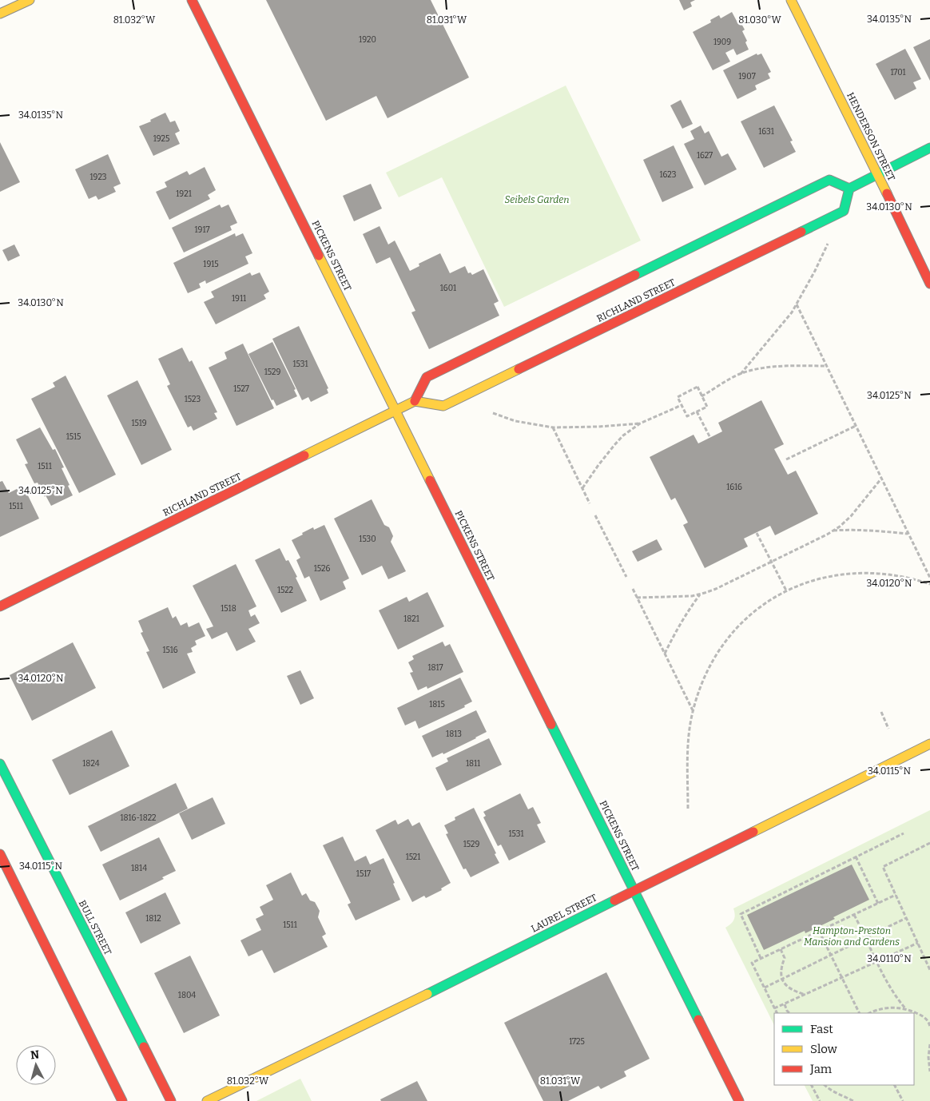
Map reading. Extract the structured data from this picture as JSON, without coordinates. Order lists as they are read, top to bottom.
{
  "streets": {
    "street": [
      "HENDERSON STREET",
      "PICKENS STREET",
      "RICHLAND STREET",
      "LAUREL STREET",
      "BULL STREET"
    ]
  },
  "crossings": [
    ["PICKENS STREET", "RICHLAND STREET"],
    ["PICKENS STREET", "LAUREL STREET"]
  ],
  "parks": ["Seibels Garden", "Hampton-Preston Mansion and Gardens"],
  "house_numbers": [
    "1920",
    "1909",
    "1701",
    "1907",
    "1631",
    "1925",
    "1627",
    "1623",
    "1923",
    "1921",
    "1917",
    "1915",
    "1601",
    "1911",
    "1531",
    "1529",
    "1527",
    "1523",
    "1519",
    "1515",
    "1511",
    "1616",
    "1511",
    "1530",
    "1526",
    "1522",
    "1518",
    "1821",
    "1516",
    "1817",
    "1815",
    "1813",
    "1824",
    "1811",
    "1816-1822",
    "1531",
    "1529",
    "1521",
    "1814",
    "1517",
    "1812",
    "1511",
    "1804",
    "1725"
  ],
  "legend": ["Fast", "Slow", "Jam"],
  "north": "top",
  "coordinates": [
    "34.0135°N",
    "81.032°W",
    "81.031°W",
    "81.030°W",
    "34.0130°N",
    "34.0125°N",
    "34.0120°N",
    "34.0115°N",
    "34.0110°N"
  ]
}
